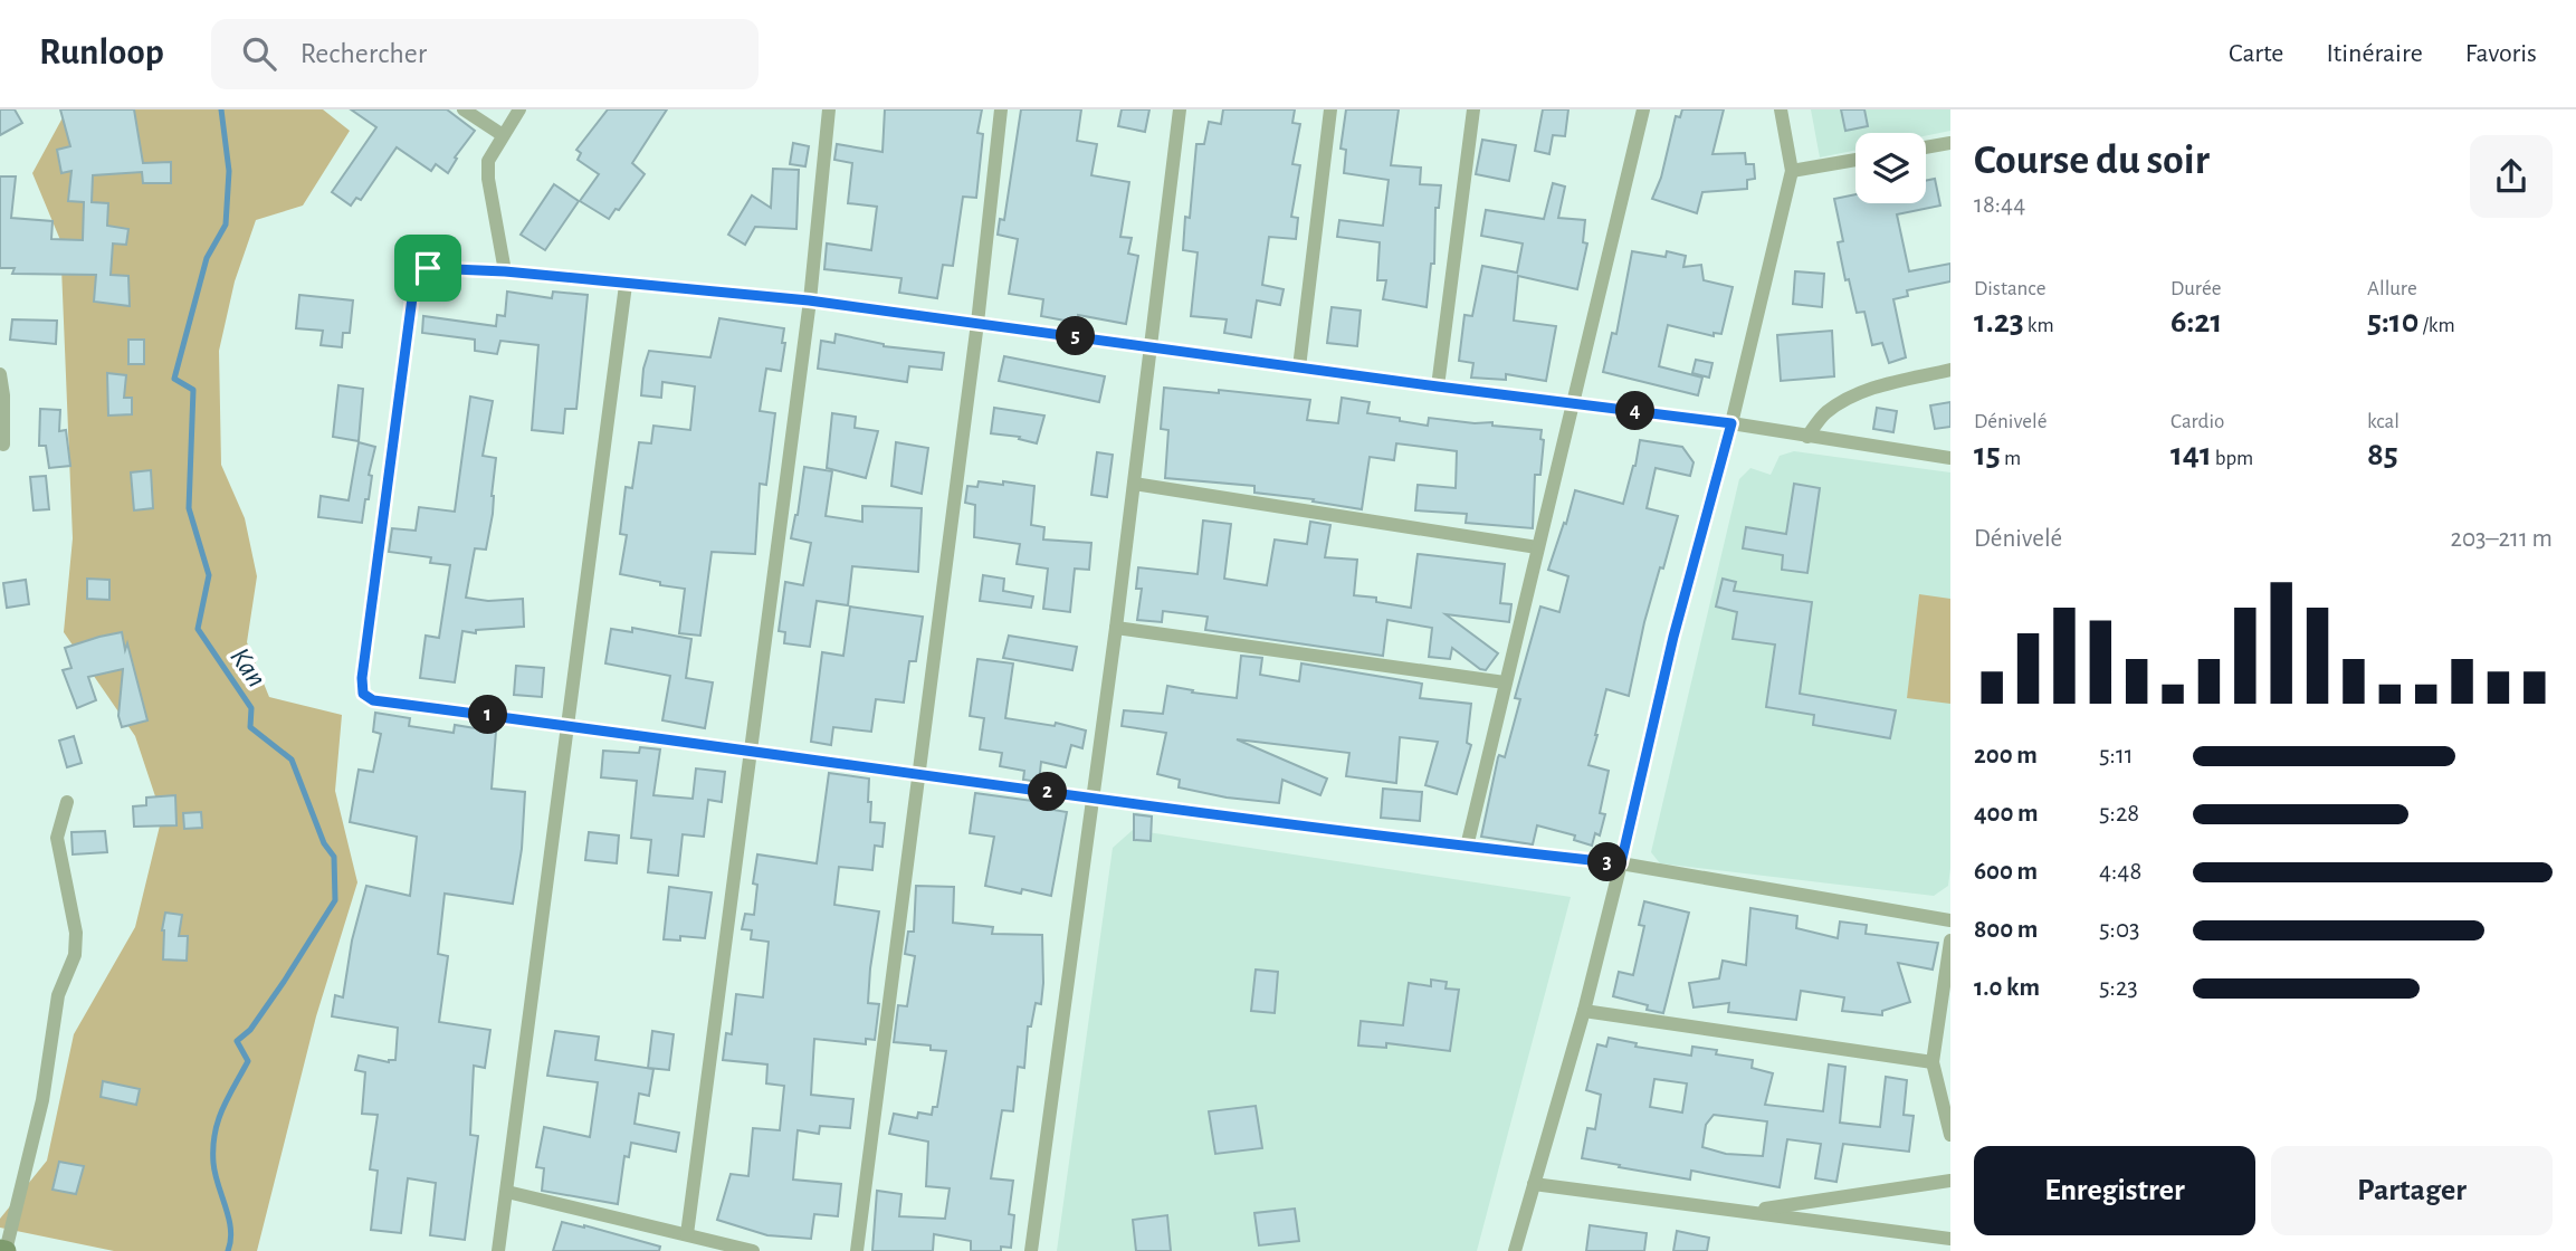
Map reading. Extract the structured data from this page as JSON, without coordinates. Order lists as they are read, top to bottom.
{
  "water": ["Kan"],
  "page": {
    "header": "Runloop",
    "search": "Rechercher",
    "nav": ["Carte", "Itinéraire", "Favoris"],
    "heading": ["Course du soir", "18:44"],
    "stats": [
      ["Distance", "1.23 km"],
      ["Durée", "6:21"],
      ["Allure", "5:10 /km"],
      ["Dénivelé", "15 m"],
      ["Cardio", "141 bpm"],
      ["kcal", "85"]
    ],
    "pins": [
      "5",
      "4",
      "1",
      "2",
      "3"
    ],
    "chart": ["Dénivelé", "203–211 m"],
    "list": [
      {
        "name": "200 m",
        "note": "5:11"
      },
      {
        "name": "400 m",
        "note": "5:28"
      },
      {
        "name": "600 m",
        "note": "4:48"
      },
      {
        "name": "800 m",
        "note": "5:03"
      },
      {
        "name": "1.0 km",
        "note": "5:23"
      }
    ],
    "buttons": ["Enregistrer", "Partager"]
  }
}
